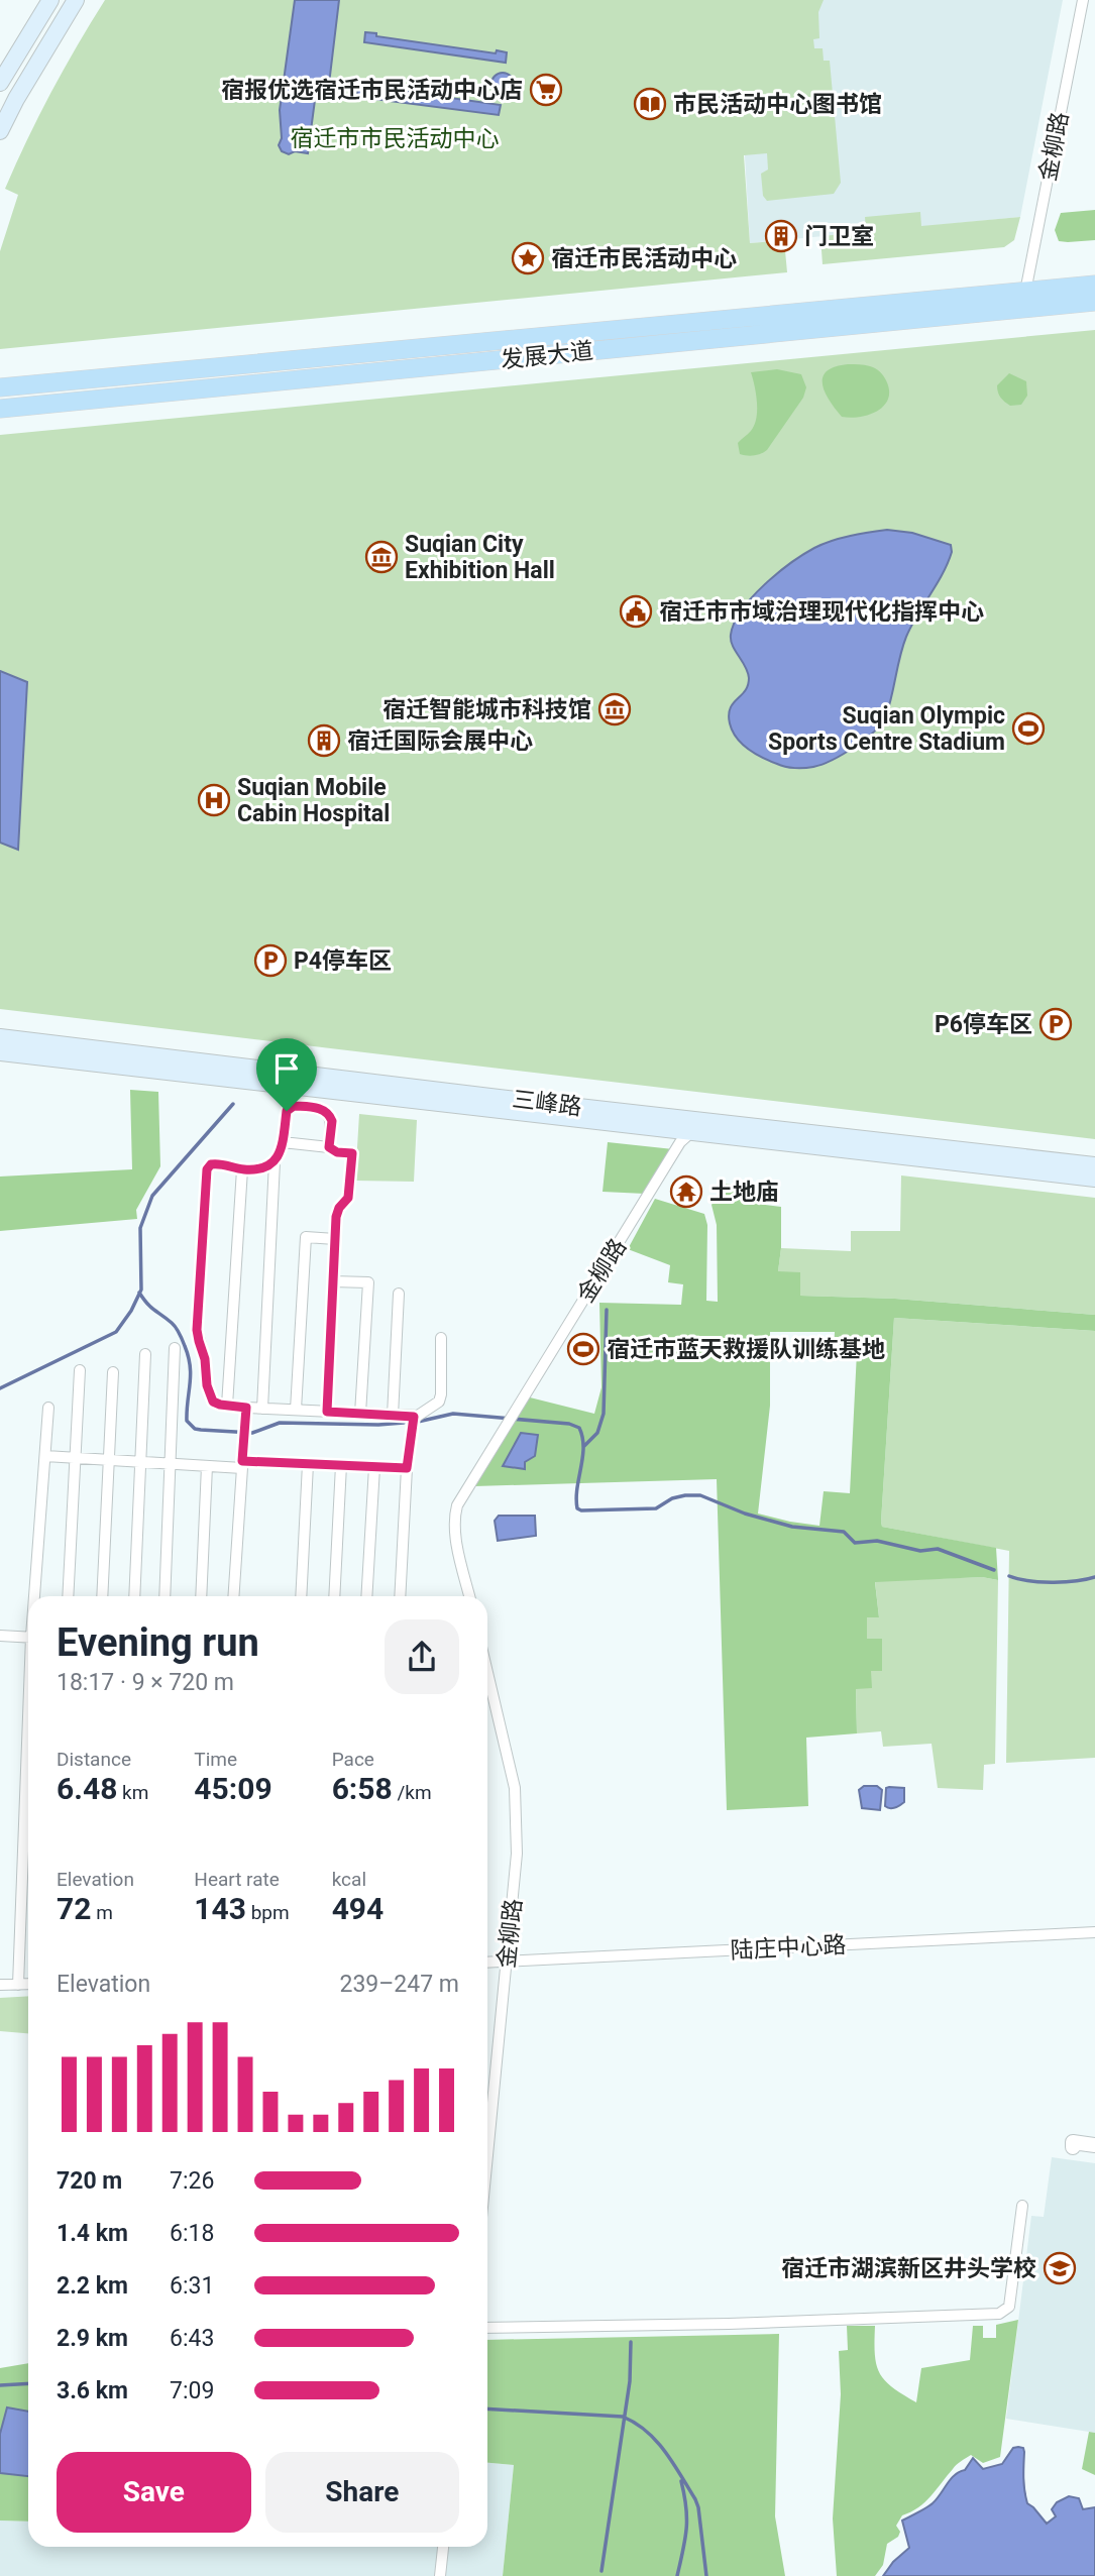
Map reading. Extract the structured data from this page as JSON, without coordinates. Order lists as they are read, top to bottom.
{
  "streets": {
    "main road": ["发展大道", "三峰路"],
    "street": ["金柳路", "陆庄中心路"]
  },
  "crossings": [
    ["金柳路", "发展大道"],
    ["金柳路", "三峰路"],
    ["金柳路", "陆庄中心路"]
  ],
  "parks": ["宿迁市市民活动中心"],
  "places": {
    "supermarket": ["宿报优选宿迁市民活动中心店"],
    "library": ["市民活动中心图书馆"],
    "building": ["门卫室", "宿迁国际会展中心"],
    "place": ["宿迁市民活动中心"],
    "museum": ["Suqian City Exhibition Hall", "宿迁智能城市科技馆"],
    "public building": ["宿迁市市域治理现代化指挥中心"],
    "sports": ["Suqian Olympic Sports Centre Stadium", "宿迁市蓝天救援队训练基地"],
    "hospital": ["Suqian Mobile Cabin Hospital"],
    "parking": ["P4停车区", "P6停车区"],
    "temple": ["土地庙"],
    "school or university": ["宿迁市湖滨新区井头学校"]
  },
  "page": {
    "heading": ["Evening run", "18:17 · 9 × 720 m"],
    "stats": [
      ["Distance", "6.48 km"],
      ["Time", "45:09"],
      ["Pace", "6:58 /km"],
      ["Elevation", "72 m"],
      ["Heart rate", "143 bpm"],
      ["kcal", "494"]
    ],
    "chart": ["Elevation", "239–247 m"],
    "list": [
      {
        "name": "720 m",
        "note": "7:26"
      },
      {
        "name": "1.4 km",
        "note": "6:18"
      },
      {
        "name": "2.2 km",
        "note": "6:31"
      },
      {
        "name": "2.9 km",
        "note": "6:43"
      },
      {
        "name": "3.6 km",
        "note": "7:09"
      }
    ],
    "buttons": ["Save", "Share"]
  }
}
